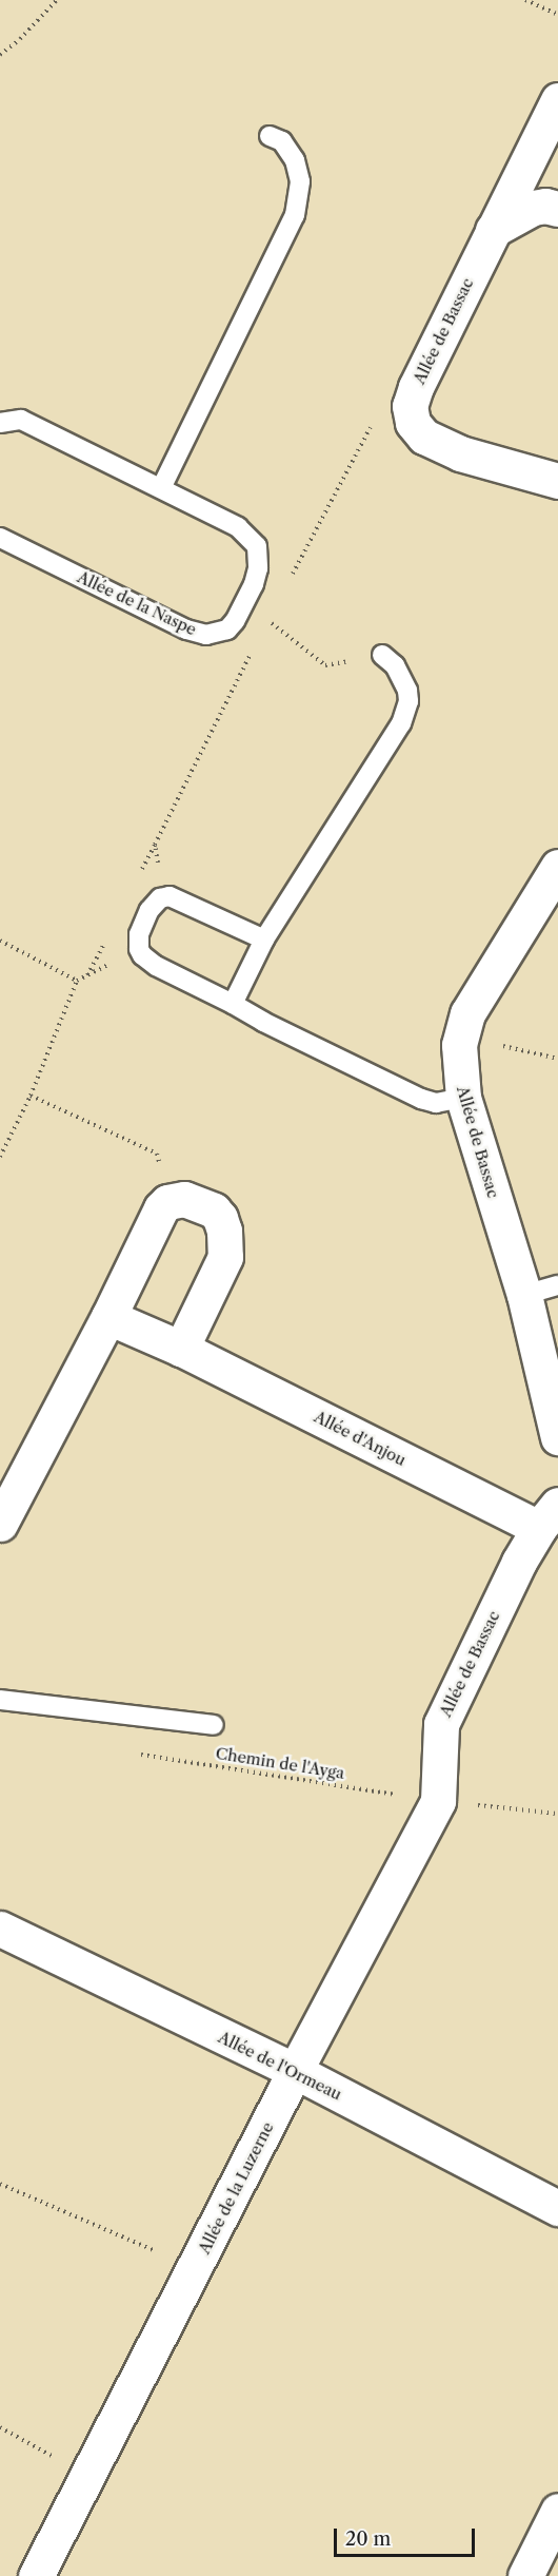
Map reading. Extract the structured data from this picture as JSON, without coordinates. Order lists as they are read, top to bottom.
{
  "streets": {
    "street": [
      "Allée de Bassac",
      "Allée d'Anjou",
      "Allée de l'Ormeau",
      "Allée de la Luzerne"
    ],
    "lane": ["Allée de la Naspe"],
    "path": ["Chemin de l'Ayga"]
  },
  "crossings": [
    ["Allée de Bassac", "Allée d'Anjou"],
    ["Allée de Bassac", "Chemin de l'Ayga"],
    ["Allée de Bassac", "Allée de la Luzerne"],
    ["Chemin de l'Ayga", "Allée de la Luzerne"],
    ["Allée de l'Ormeau", "Allée de la Luzerne"]
  ],
  "scale_bar": "20 m"
}
